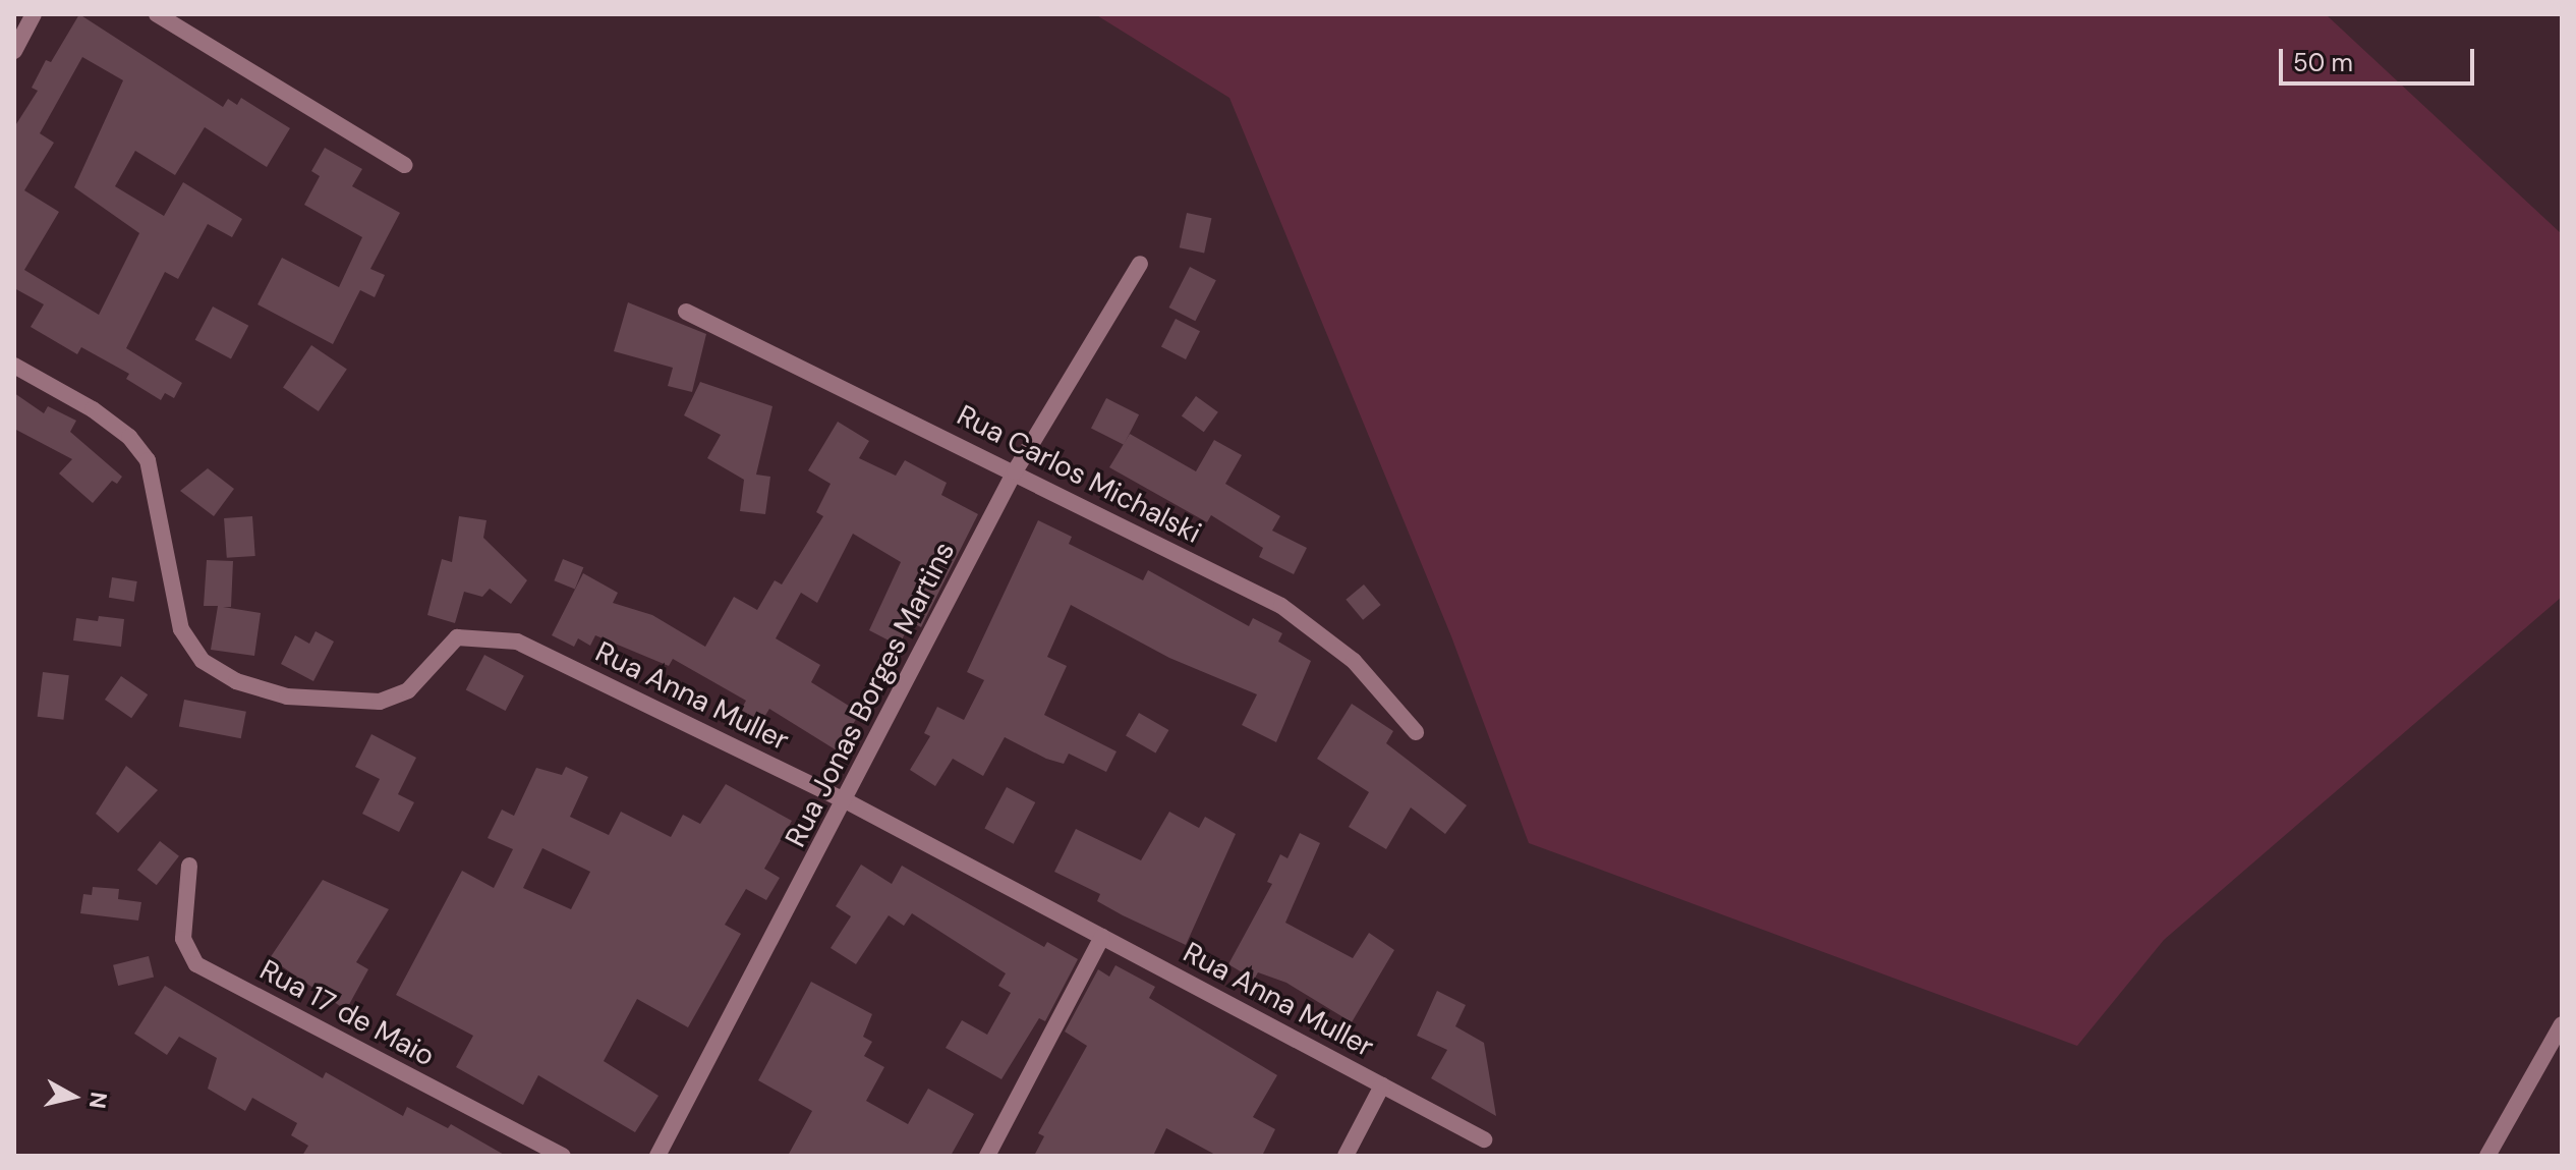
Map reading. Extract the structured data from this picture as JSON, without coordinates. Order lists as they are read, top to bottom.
{
  "streets": {
    "street": [
      "Rua Carlos Michalski",
      "Rua Jonas Borges Martins",
      "Rua Anna Muller",
      "Rua 17 de Maio"
    ]
  },
  "crossings": [
    ["Rua Carlos Michalski", "Rua Jonas Borges Martins"],
    ["Rua Jonas Borges Martins", "Rua Anna Muller"]
  ],
  "scale_bar": "50 m",
  "north": "right"
}
